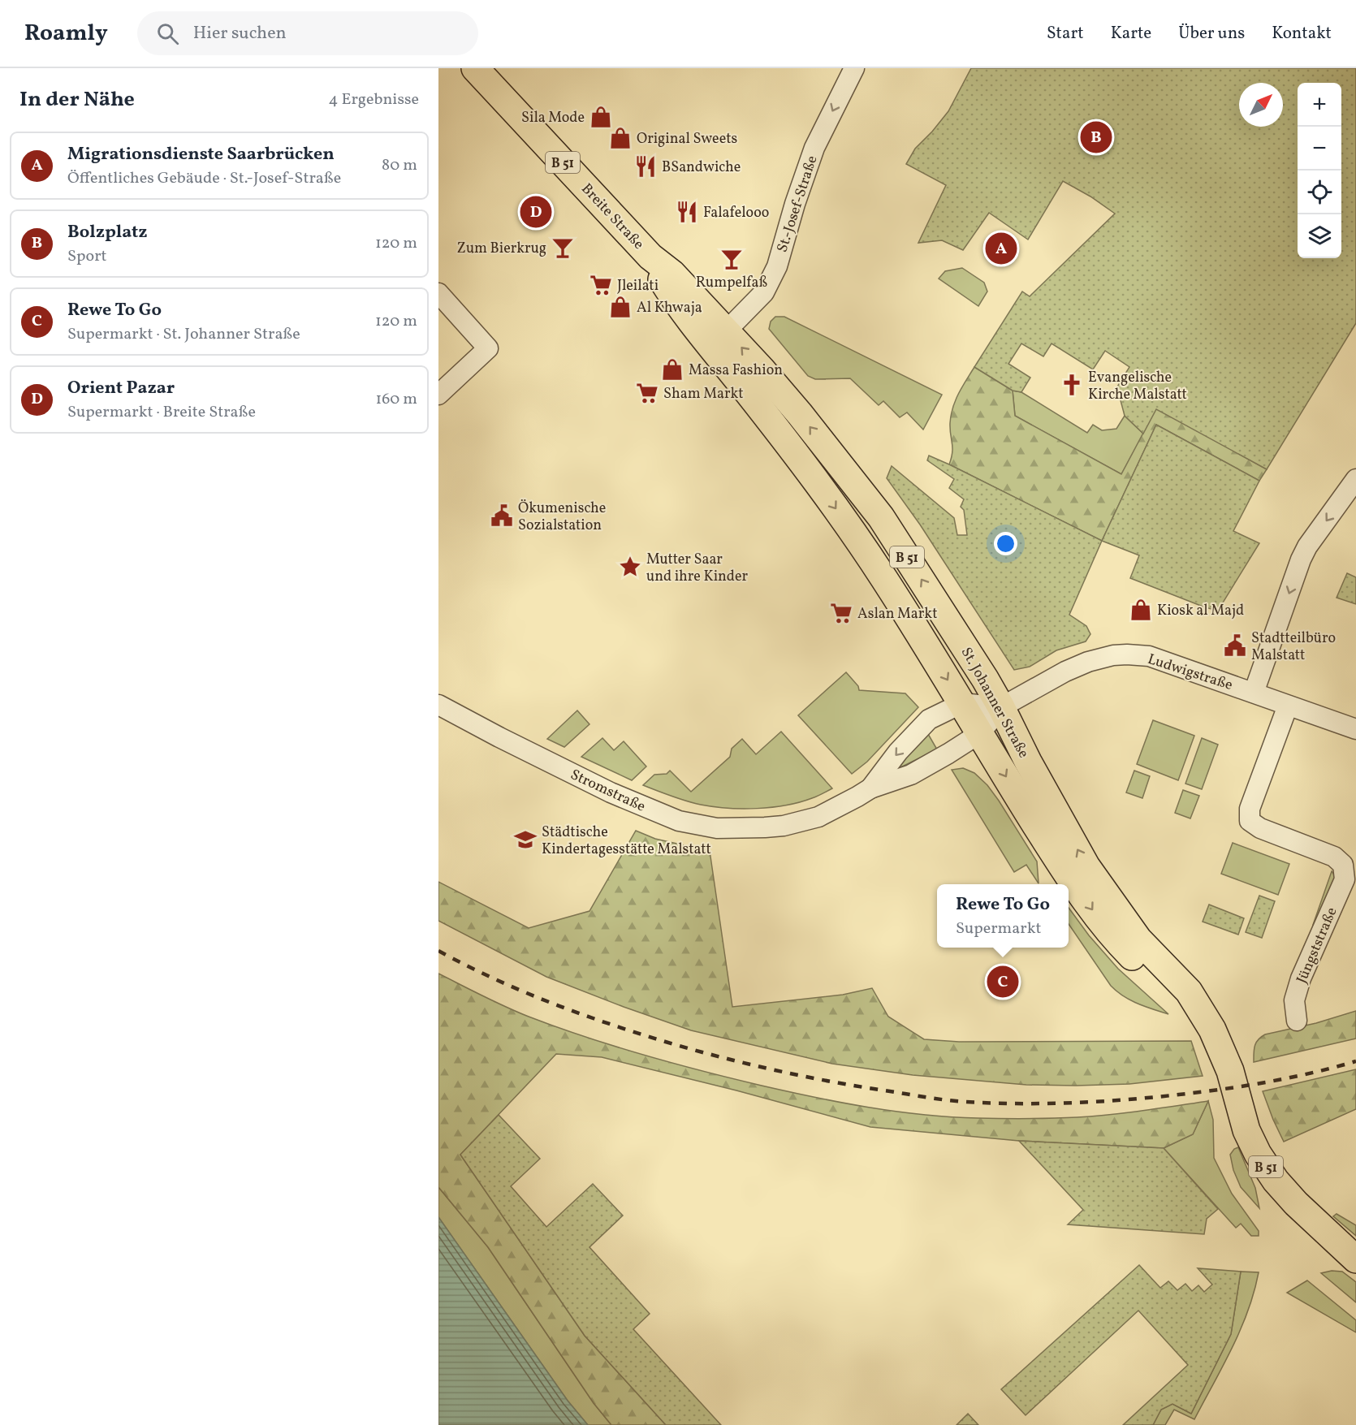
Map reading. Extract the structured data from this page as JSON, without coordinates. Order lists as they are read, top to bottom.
{
  "streets": {
    "main road": ["B 51", "Breite Straße", "St. Johanner Straße"],
    "street": [
      "St.-Josef-Straße",
      "Ludwigstraße",
      "Stromstraße",
      "Jüngststraße"
    ]
  },
  "crossings": [
    ["St.-Josef-Straße", "Breite Straße"],
    ["Breite Straße", "St. Johanner Straße"],
    ["Ludwigstraße", "St. Johanner Straße"],
    ["Ludwigstraße", "Stromstraße"],
    ["Ludwigstraße", "Jüngststraße"],
    ["St. Johanner Straße", "Stromstraße"]
  ],
  "one_way": ["St.-Josef-Straße"],
  "places": {
    "shop": [
      "Sila Mode",
      "Original Sweets",
      "Al Khwaja",
      "Massa Fashion",
      "Kiosk al Majd"
    ],
    "restaurant": ["BSandwiche", "Falafelooo"],
    "bar": ["Zum Bierkrug", "Rumpelfaß"],
    "supermarket": ["Jleilati", "Sham Markt", "Aslan Markt"],
    "church": ["Evangelische Kirche Malstatt"],
    "public building": ["Ökumenische Sozialstation", "Stadtteilbüro Malstatt"],
    "place": ["Mutter Saar und ihre Kinder"],
    "school or university": ["Städtische Kindertagesstätte Malstatt"]
  },
  "north": "top right",
  "page": {
    "header": "Roamly",
    "search": "Hier suchen",
    "nav": [
      "Start",
      "Karte",
      "Über uns",
      "Kontakt"
    ],
    "heading": ["In der Nähe", "4 Ergebnisse"],
    "map_buttons": ["+", "−"],
    "pins": [
      "B",
      "D",
      "A",
      "C"
    ],
    "list": [
      {
        "mark": "A",
        "name": "Migrationsdienste Saarbrücken",
        "note": "Öffentliches Gebäude · St.-Josef-Straße",
        "value": "80 m"
      },
      {
        "mark": "B",
        "name": "Bolzplatz",
        "note": "Sport",
        "value": "120 m"
      },
      {
        "mark": "C",
        "name": "Rewe To Go",
        "note": "Supermarkt · St. Johanner Straße",
        "value": "120 m"
      },
      {
        "mark": "D",
        "name": "Orient Pazar",
        "note": "Supermarkt · Breite Straße",
        "value": "160 m"
      }
    ],
    "popup": ["Rewe To Go", "Supermarkt"]
  }
}
